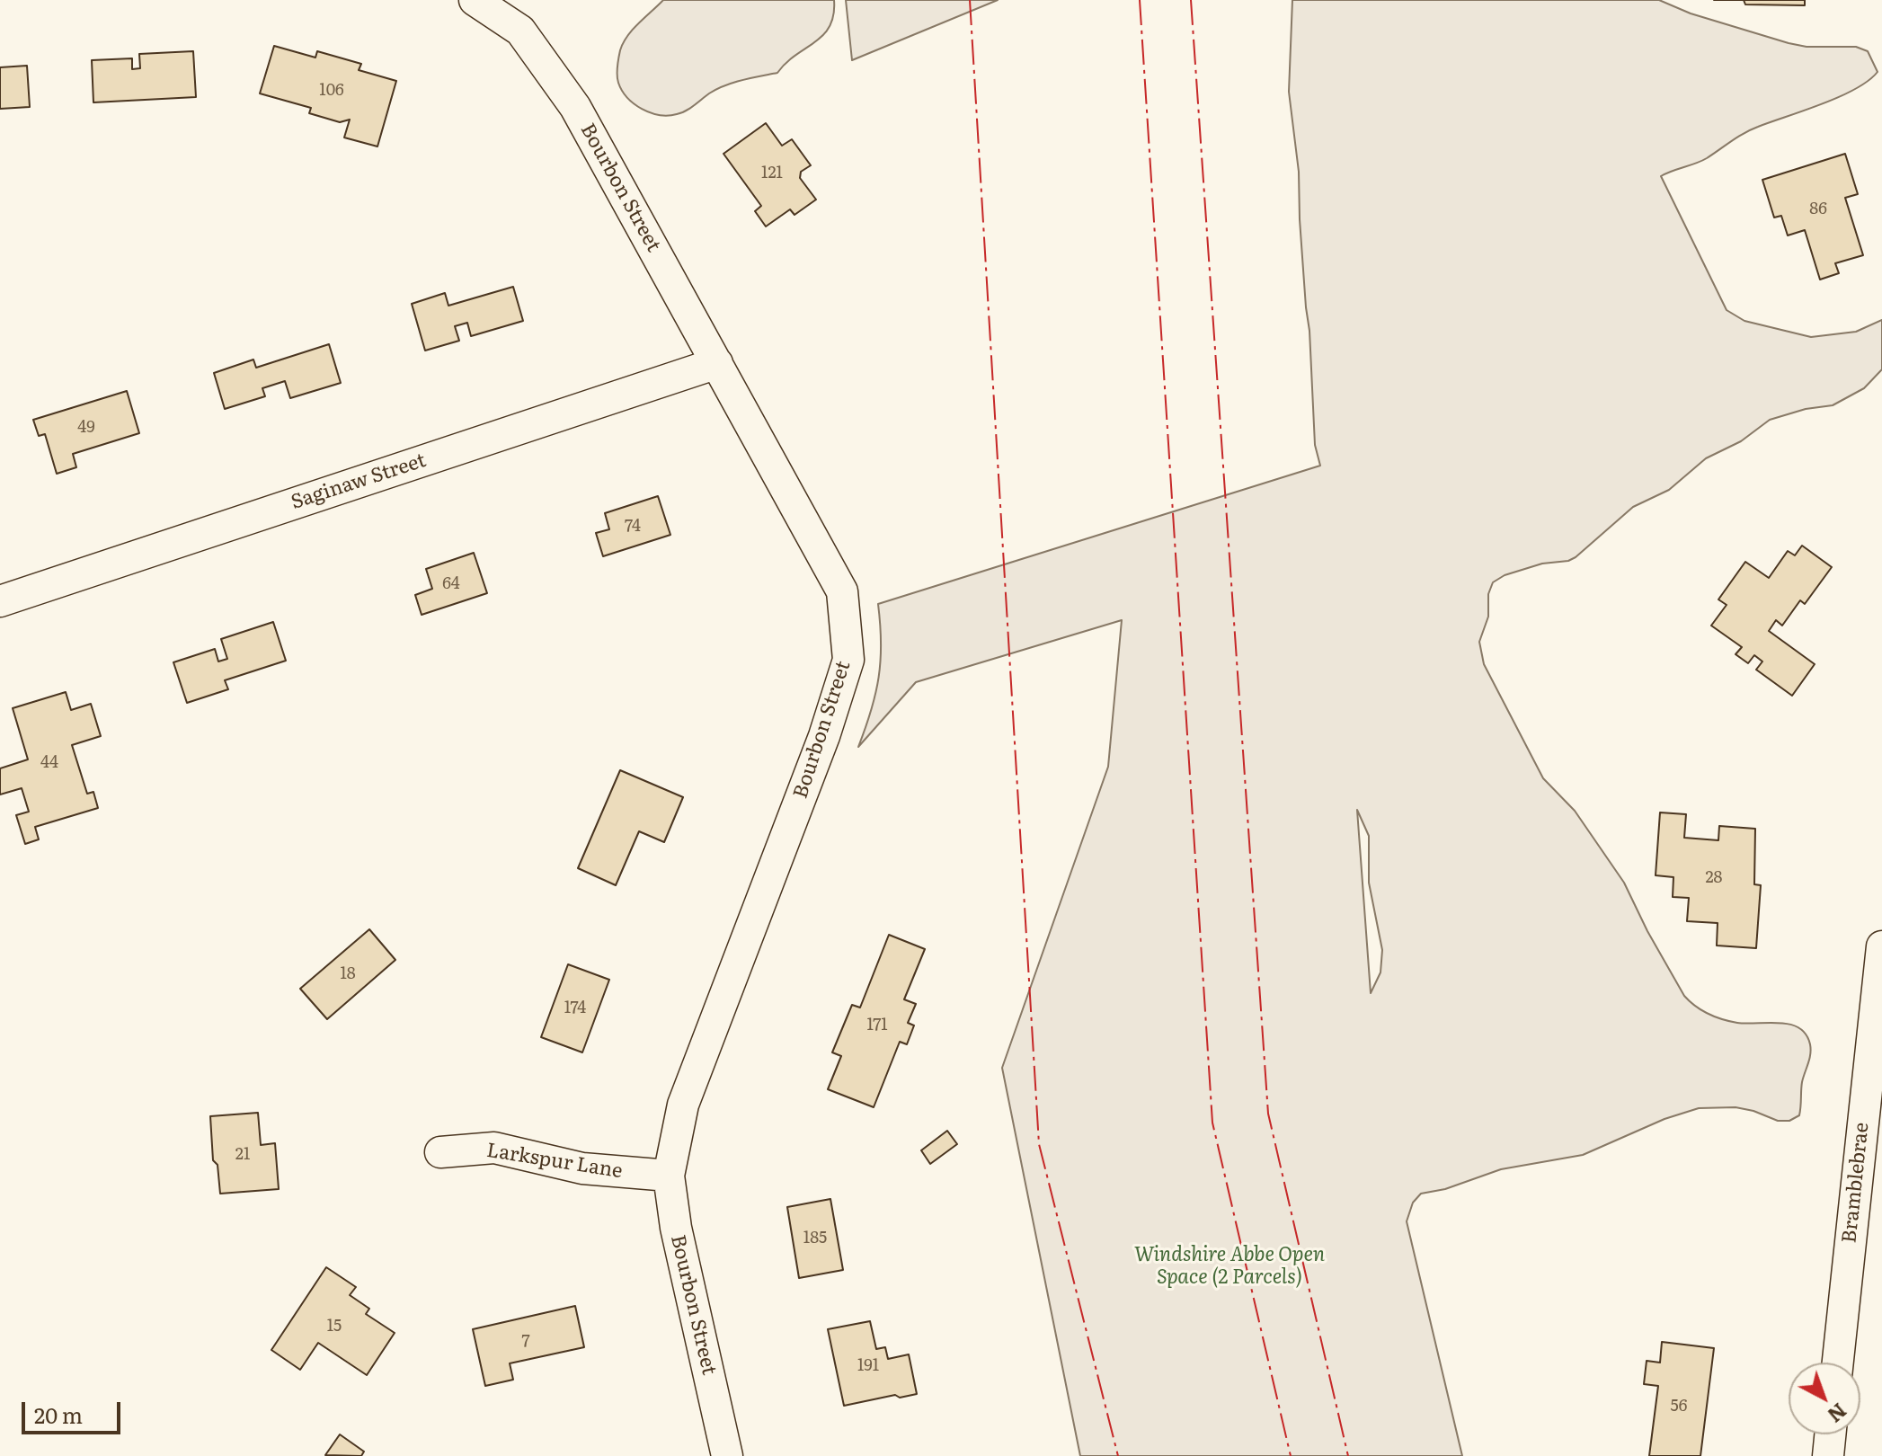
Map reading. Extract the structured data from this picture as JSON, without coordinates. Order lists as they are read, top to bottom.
{
  "streets": {
    "street": [
      "Bourbon Street",
      "Saginaw Street",
      "Larkspur Lane",
      "Bramblebrae"
    ]
  },
  "crossings": [
    ["Bourbon Street", "Saginaw Street"],
    ["Bourbon Street", "Larkspur Lane"]
  ],
  "parks": ["Windshire Abbe Open Space (2 Parcels)"],
  "house_numbers": [
    "106",
    "121",
    "86",
    "49",
    "74",
    "64",
    "44",
    "28",
    "18",
    "174",
    "171",
    "21",
    "185",
    "15",
    "7",
    "191",
    "56"
  ],
  "scale_bar": "20 m",
  "north": "bottom right"
}
